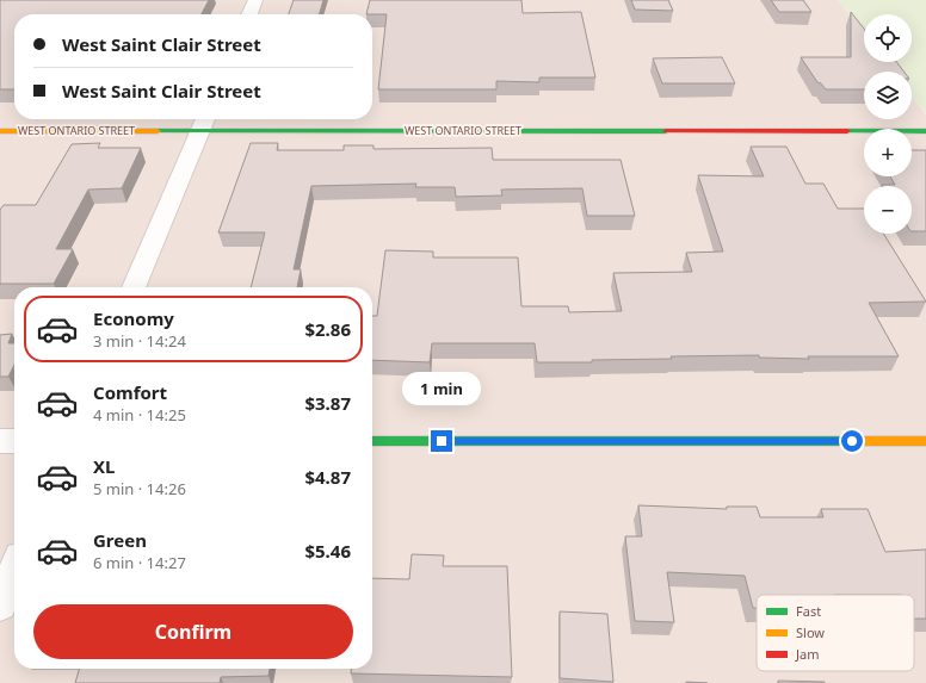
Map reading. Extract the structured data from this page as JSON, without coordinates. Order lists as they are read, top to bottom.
{
  "streets": {
    "street": ["WEST ONTARIO STREET"]
  },
  "legend": ["Fast", "Slow", "Jam"],
  "page": {
    "map_buttons": ["+", "−"],
    "banner": ["West Saint Clair Street", "West Saint Clair Street"],
    "list": [
      {
        "name": "Economy",
        "note": "3 min · 14:24",
        "value": "$2.86"
      },
      {
        "name": "Comfort",
        "note": "4 min · 14:25",
        "value": "$3.87"
      },
      {
        "name": "XL",
        "note": "5 min · 14:26",
        "value": "$4.87"
      },
      {
        "name": "Green",
        "note": "6 min · 14:27",
        "value": "$5.46"
      }
    ],
    "bubble": "1 min",
    "buttons": "Confirm"
  }
}
